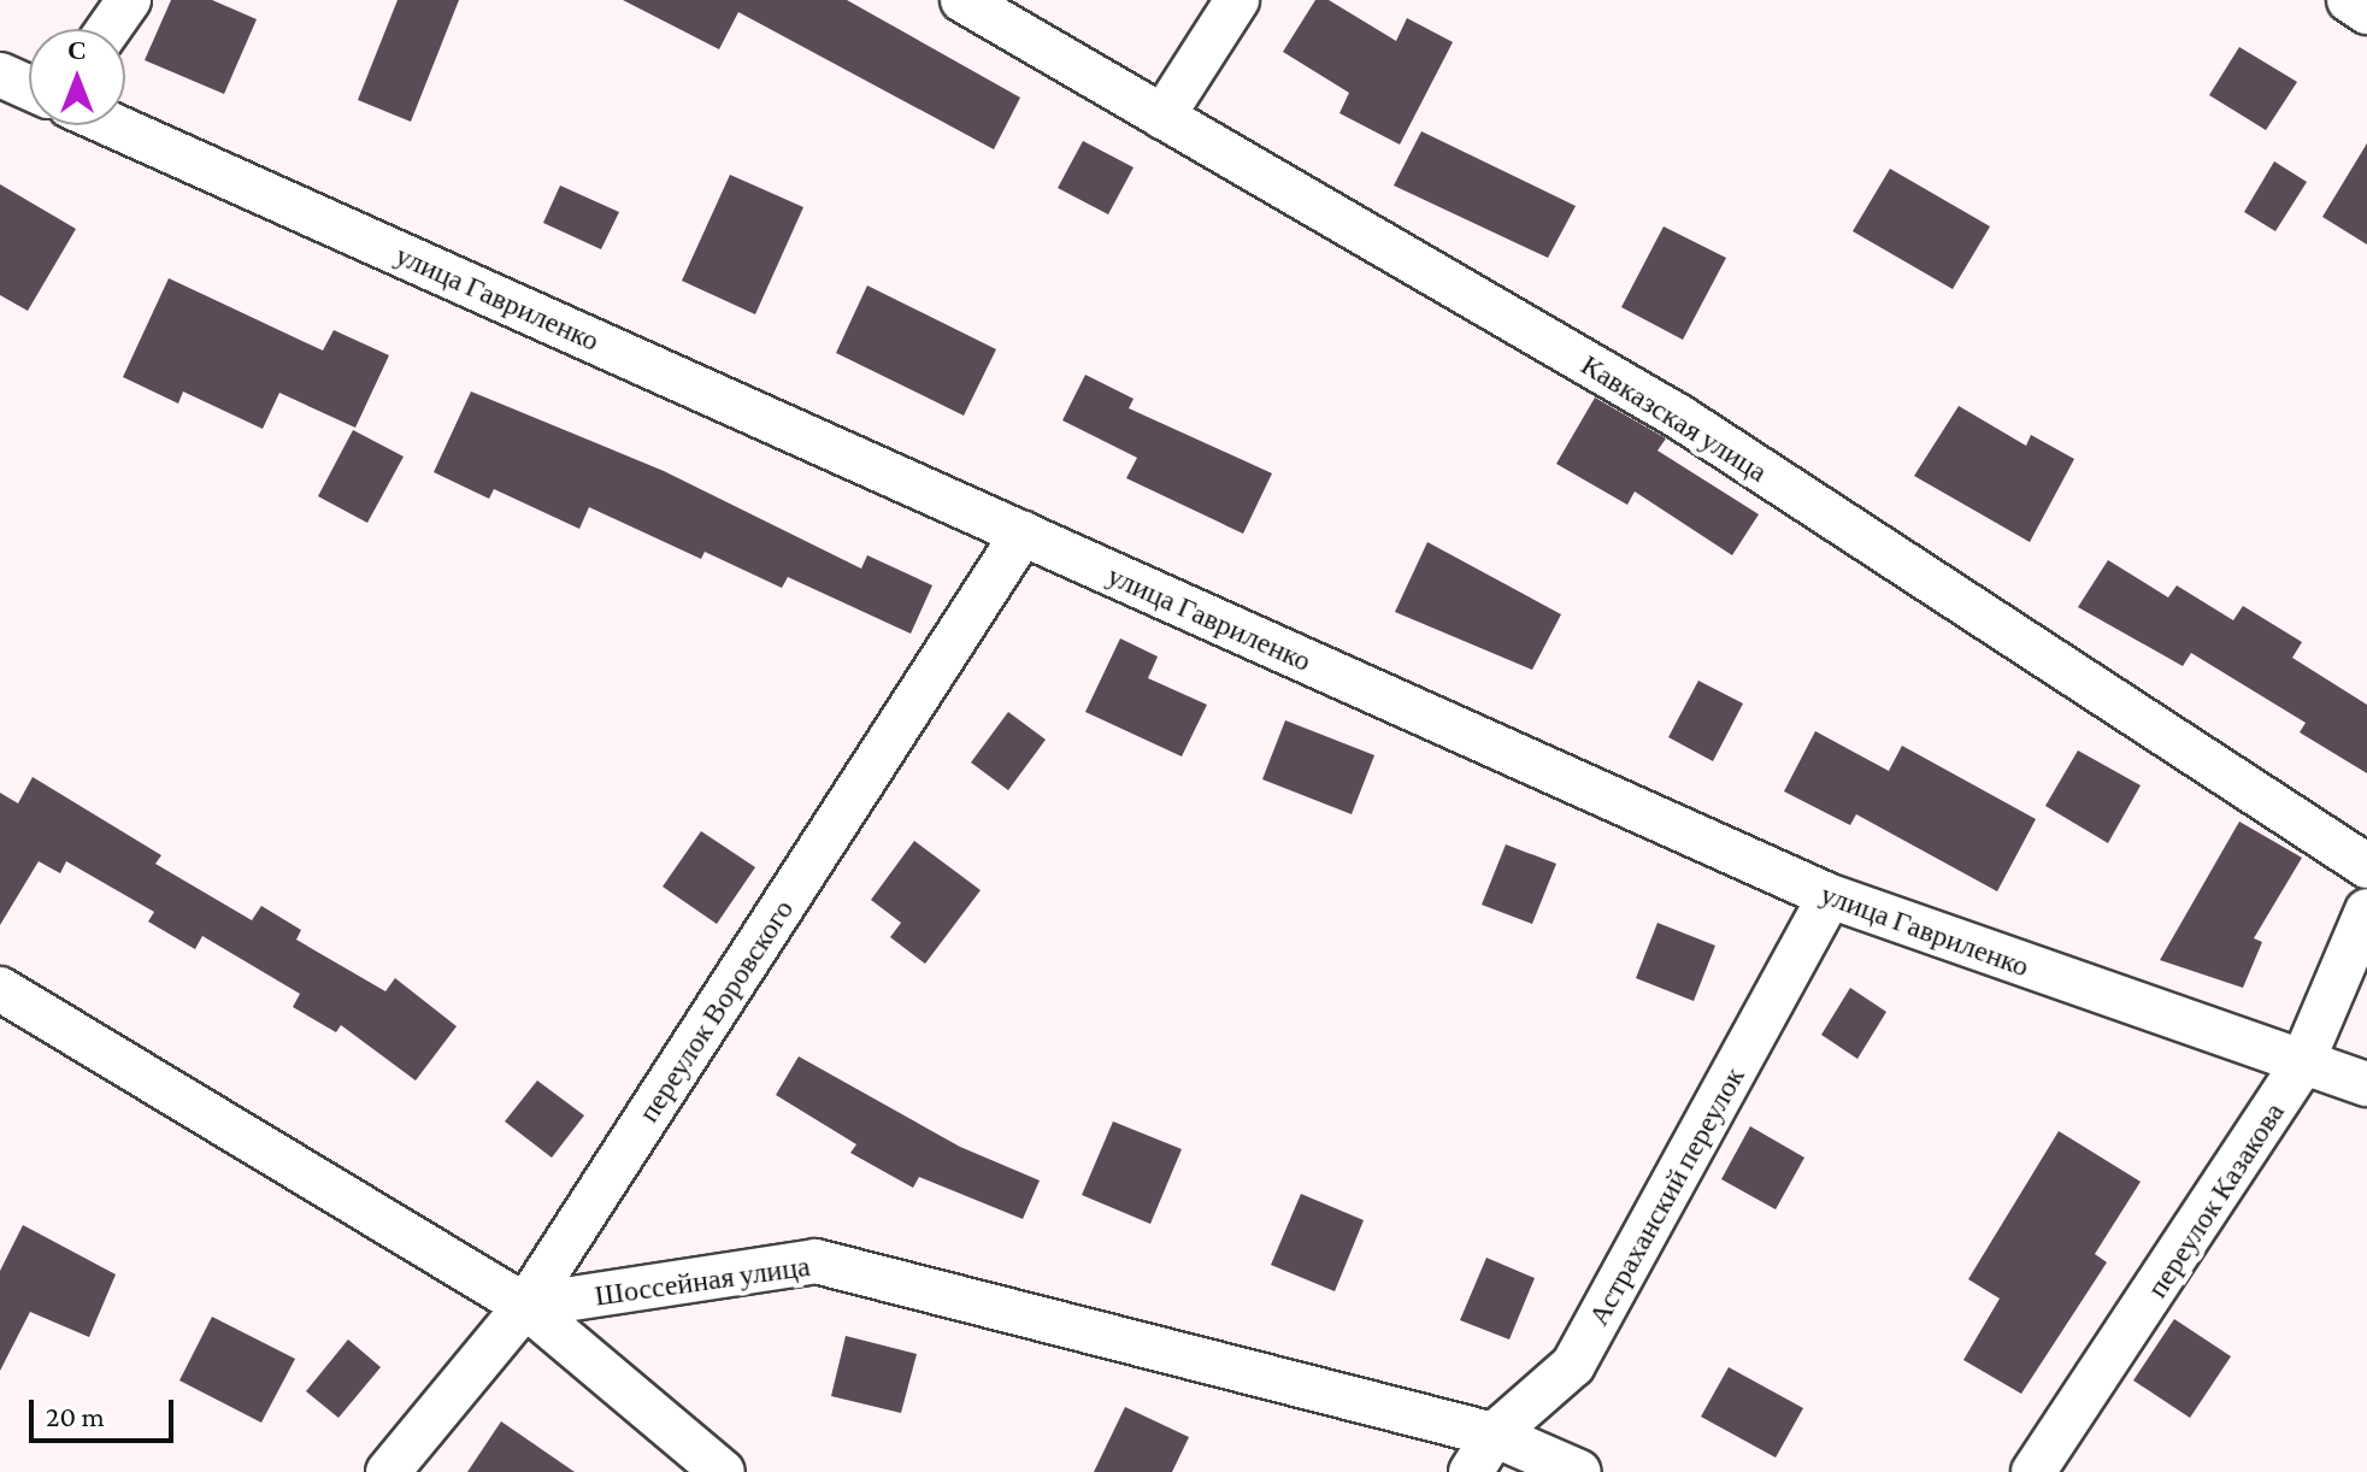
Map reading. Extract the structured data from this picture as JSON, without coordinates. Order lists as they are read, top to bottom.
{
  "streets": {
    "street": [
      "улица Гавриленко",
      "Кавказская улица",
      "переулок Воровского",
      "Астраханский переулок",
      "переулок Казакова",
      "Шоссейная улица"
    ]
  },
  "crossings": [
    ["улица Гавриленко", "переулок Воровского"],
    ["улица Гавриленко", "Астраханский переулок"],
    ["улица Гавриленко", "переулок Казакова"],
    ["переулок Воровского", "Шоссейная улица"],
    ["Астраханский переулок", "Шоссейная улица"]
  ],
  "scale_bar": "20 m",
  "north": "top"
}
